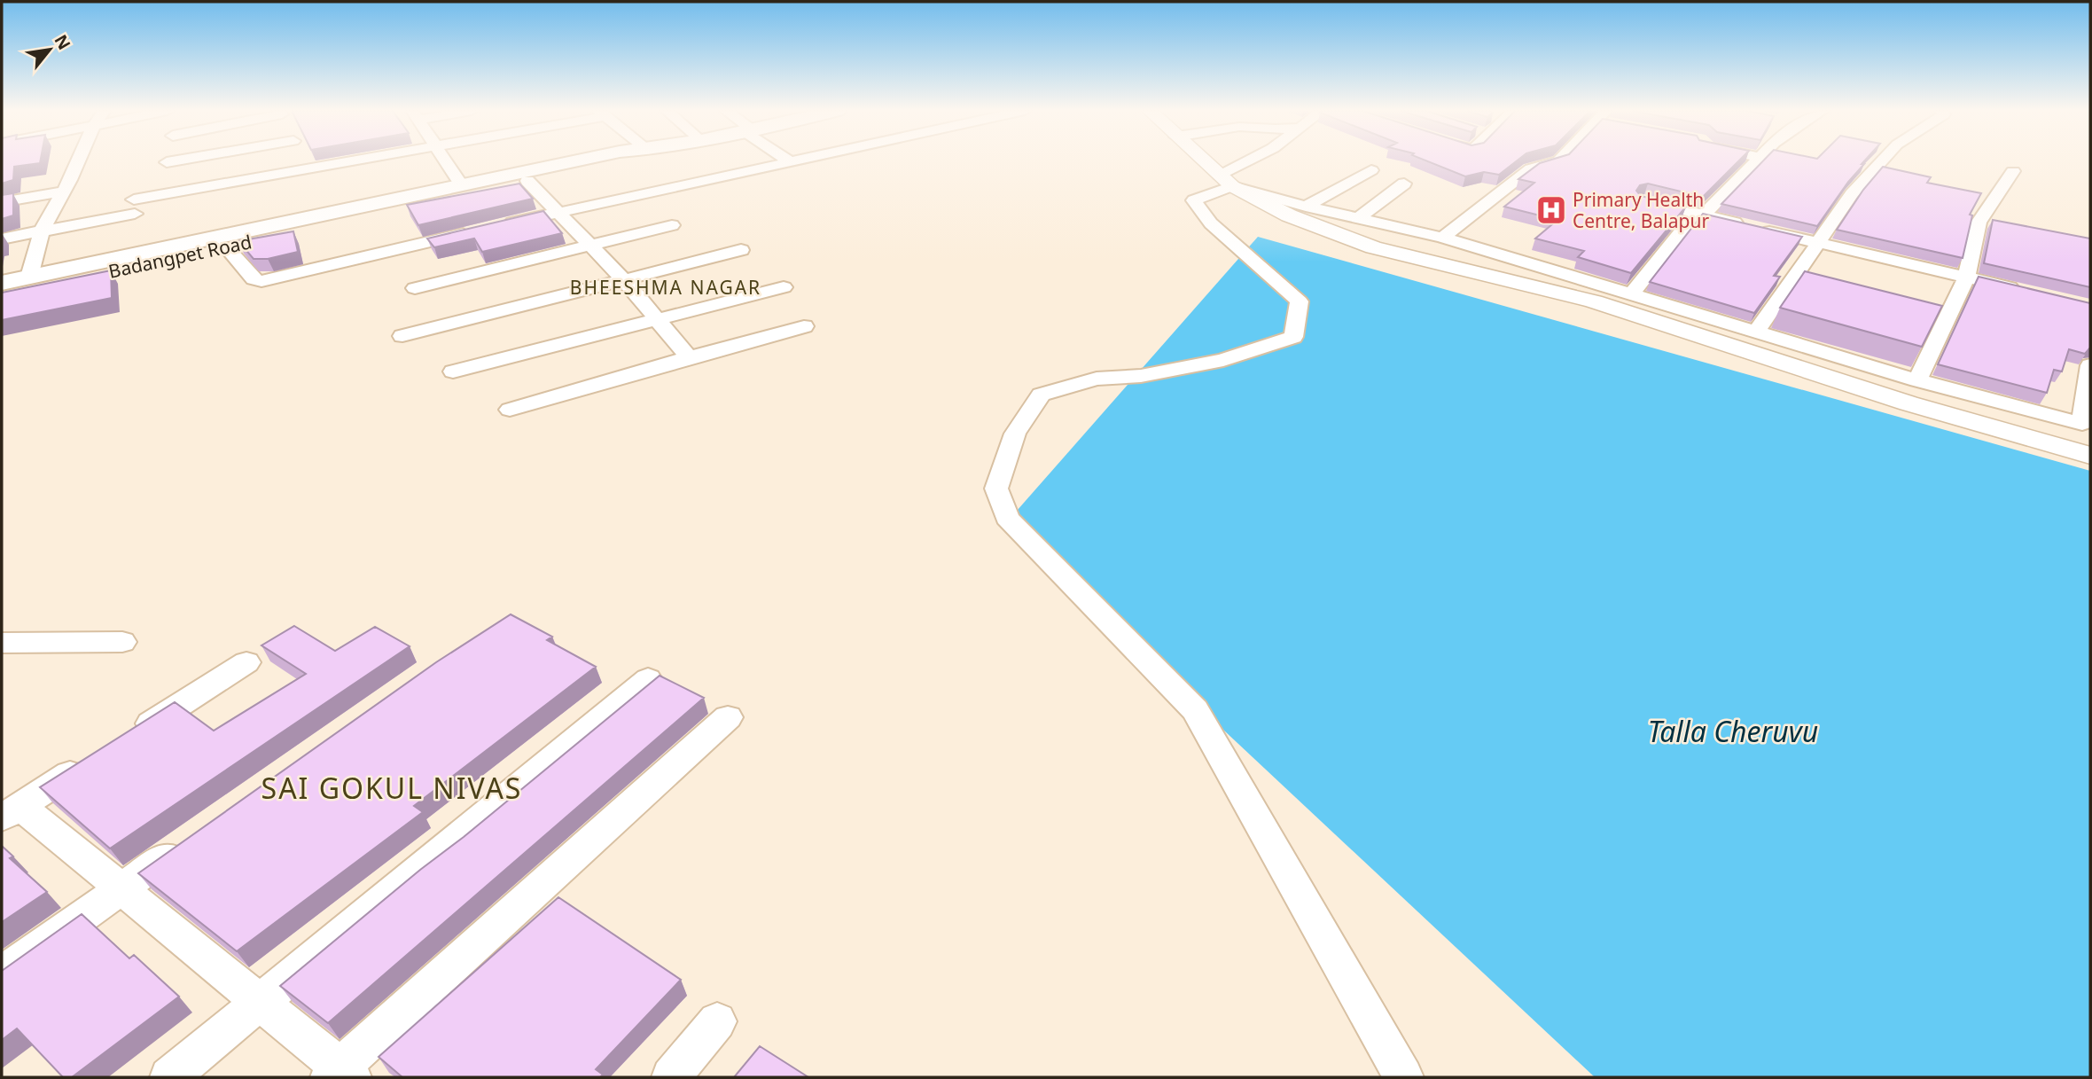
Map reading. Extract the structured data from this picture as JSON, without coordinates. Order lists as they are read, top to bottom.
{
  "streets": {
    "main road": ["Badangpet Road"]
  },
  "districts": ["BHEESHMA NAGAR", "SAI GOKUL NIVAS"],
  "water": ["Talla Cheruvu"],
  "places": {
    "hospital": ["Primary Health Centre, Balapur"]
  },
  "north": "top right"
}
